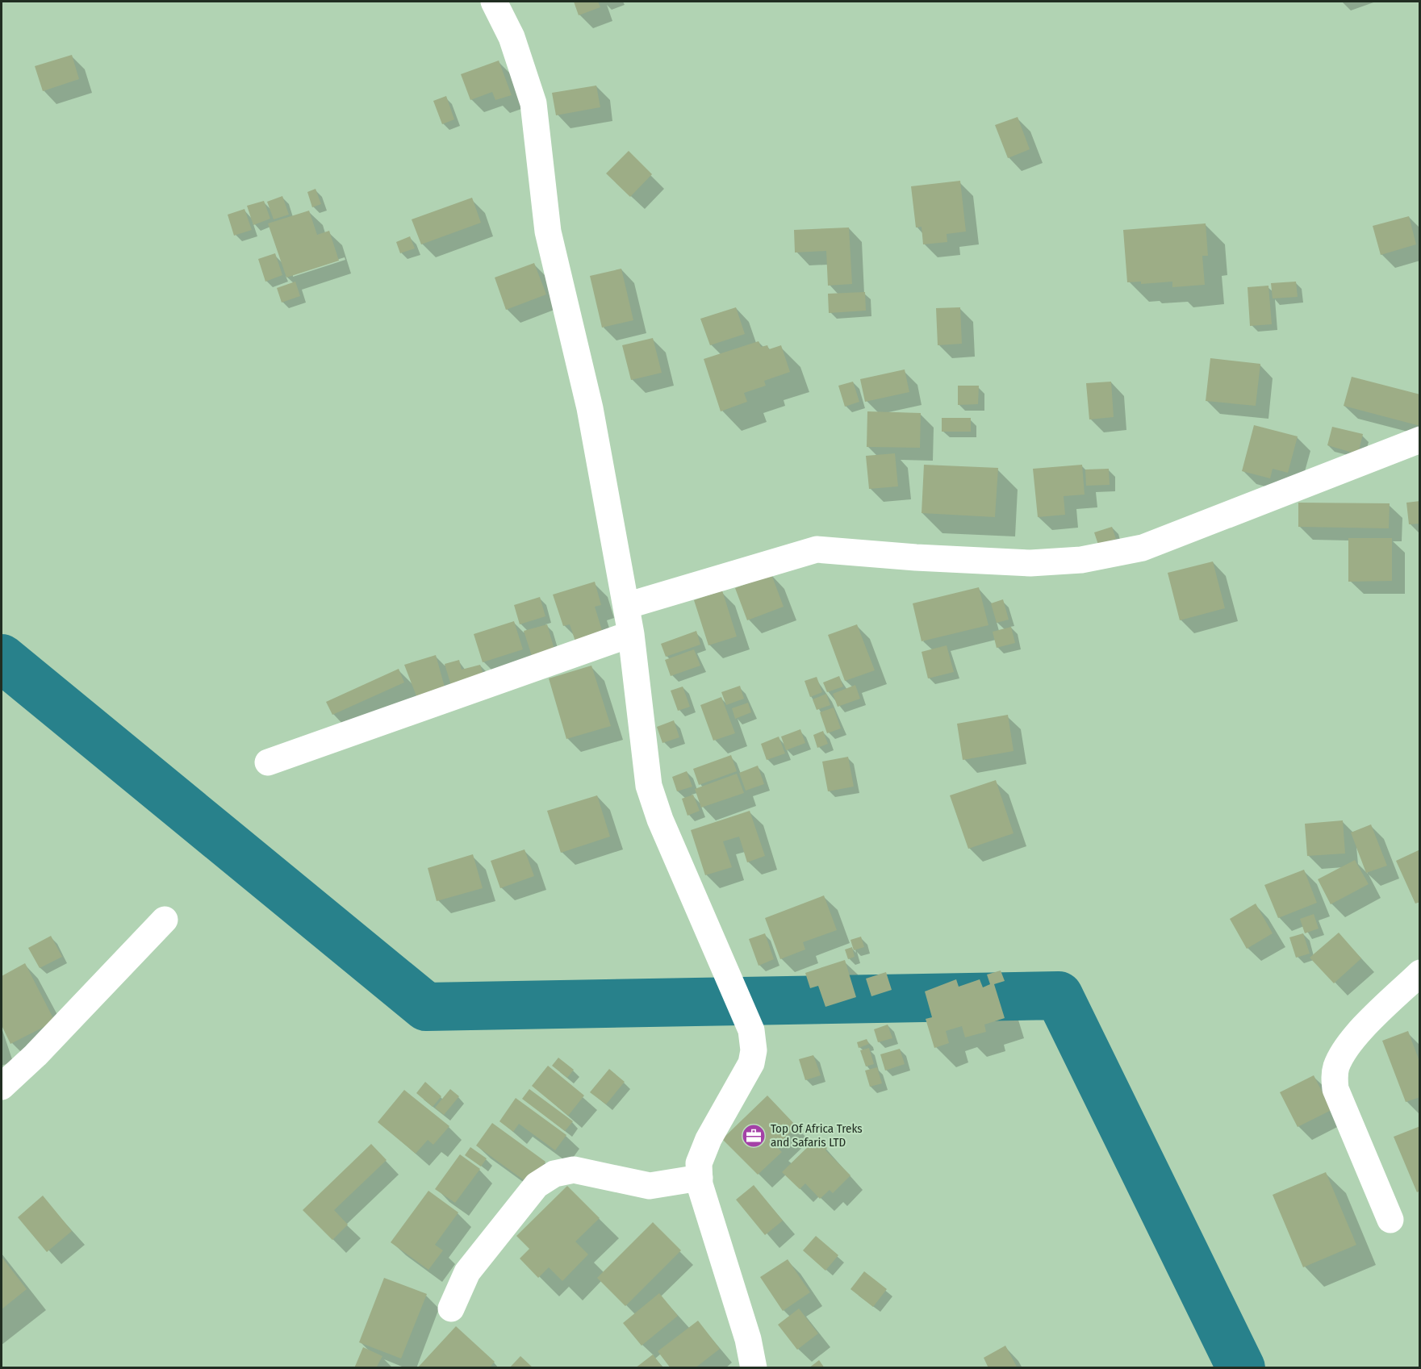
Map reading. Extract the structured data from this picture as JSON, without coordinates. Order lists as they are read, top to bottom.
{
  "places": {
    "office": ["Top Of Africa Treks and Safaris LTD"]
  }
}
